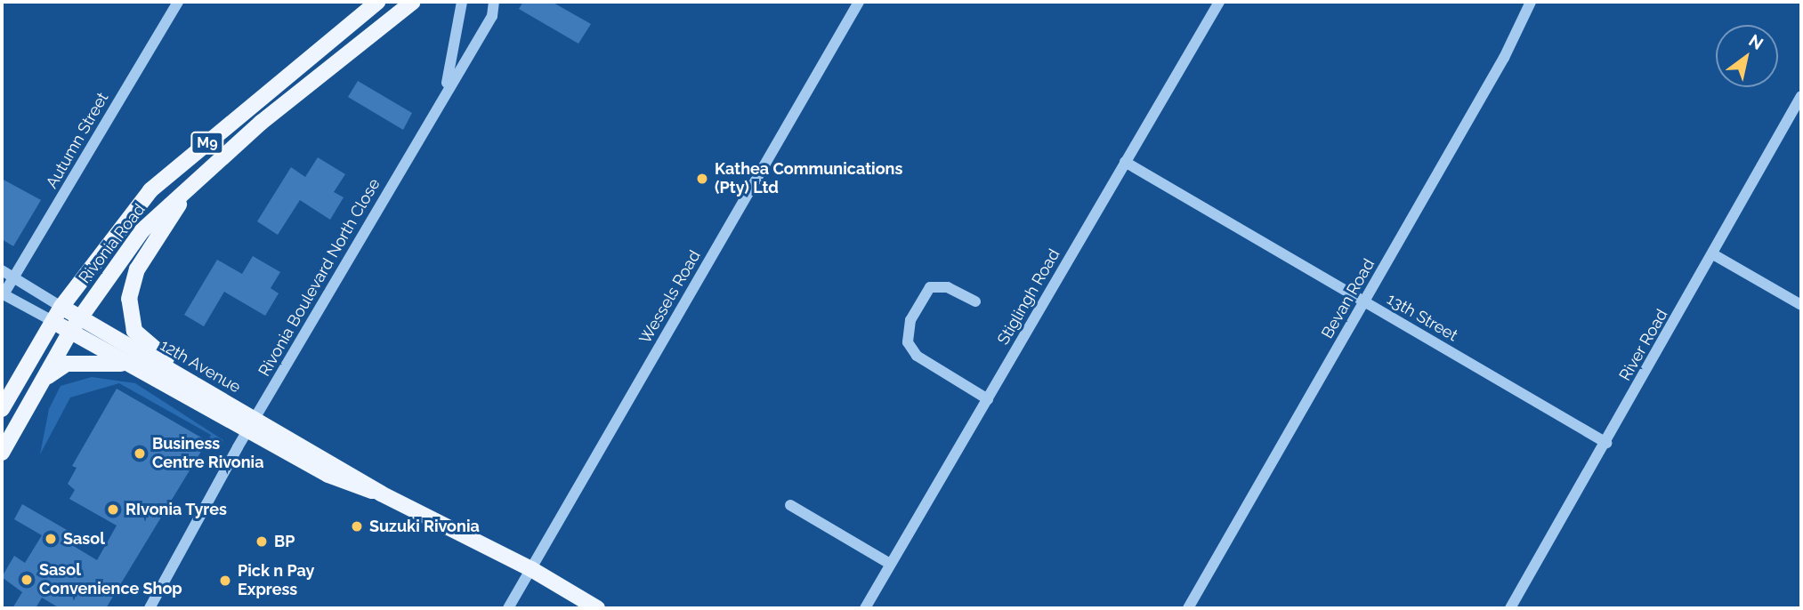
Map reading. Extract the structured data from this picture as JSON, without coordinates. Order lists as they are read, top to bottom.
{
  "streets": {
    "main road": ["M9", "Rivonia Road", "12th Avenue"],
    "street": [
      "Autumn Street",
      "Rivonia Boulevard North Close",
      "Wessels Road",
      "Stiglingh Road",
      "Bevan Road",
      "13th Street",
      "River Road"
    ]
  },
  "crossings": [
    ["Autumn Street", "12th Avenue"],
    ["Rivonia Road", "12th Avenue"],
    ["Rivonia Boulevard North Close", "12th Avenue"],
    ["Wessels Road", "12th Avenue"],
    ["Stiglingh Road", "13th Street"],
    ["Bevan Road", "13th Street"],
    ["13th Street", "River Road"]
  ],
  "places": [
    "Kathea Communications (Pty) Ltd",
    "Business Centre Rivonia",
    "RIvonia Tyres",
    "Suzuki Rivonia",
    "Sasol",
    "BP",
    "Sasol Convenience Shop",
    "Pick n Pay Express"
  ],
  "north": "top right"
}
